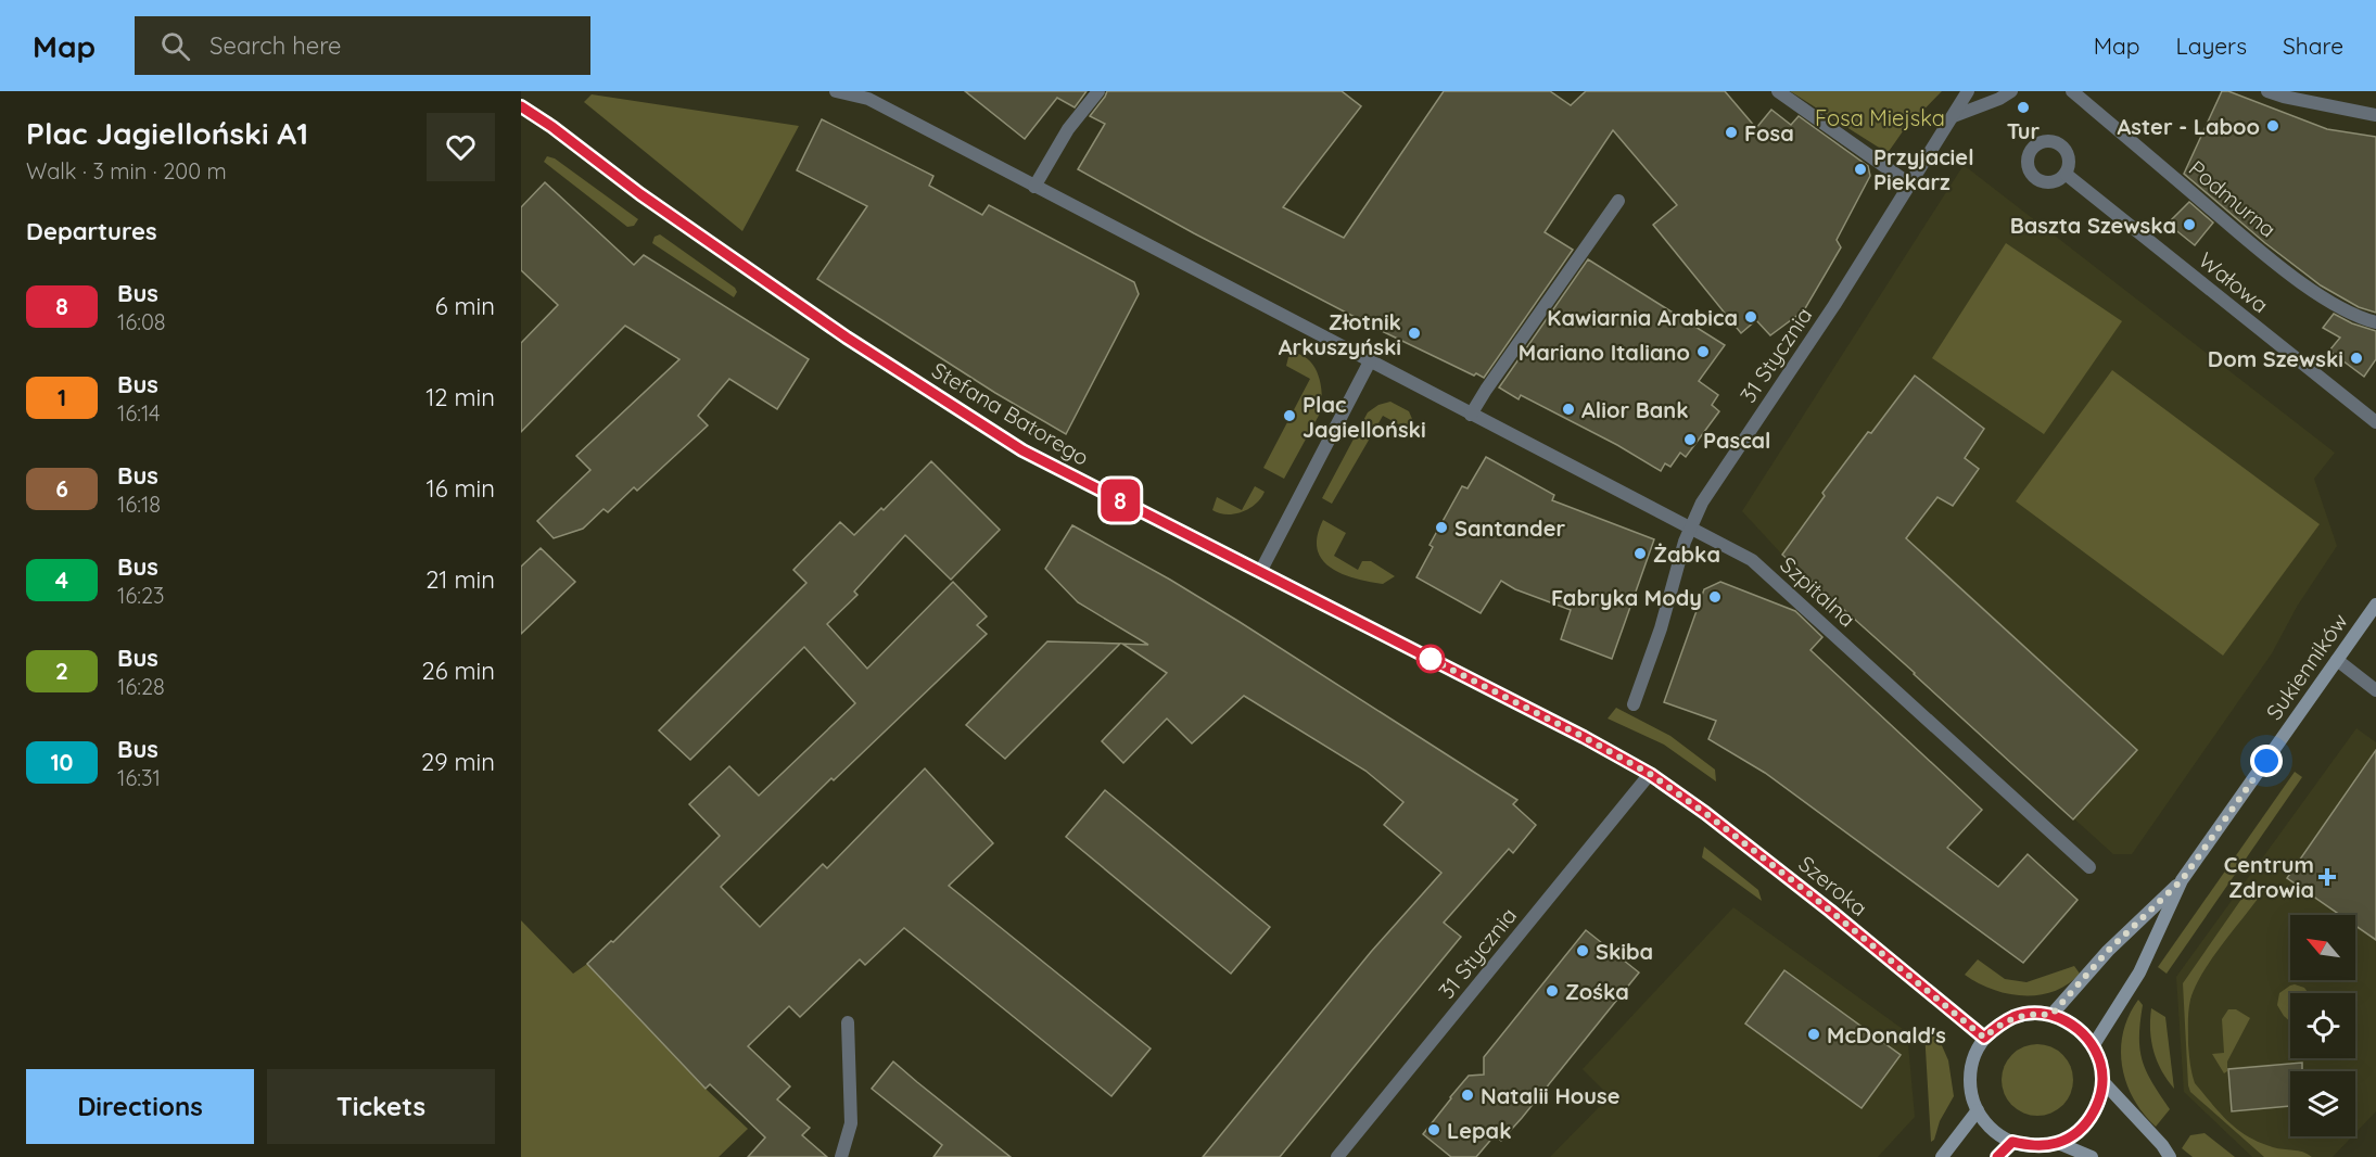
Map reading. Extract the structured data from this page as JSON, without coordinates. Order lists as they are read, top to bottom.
{
  "streets": {
    "street": [
      "Podmurna",
      "Wałowa",
      "31 Stycznia",
      "Stefana Batorego",
      "Szpitalna",
      "Sukienników",
      "Szeroka"
    ]
  },
  "crossings": [
    ["31 Stycznia", "Stefana Batorego"],
    ["31 Stycznia", "Szpitalna"],
    ["31 Stycznia", "Szeroka"],
    ["Stefana Batorego", "Szeroka"],
    ["Sukienników", "Szeroka"]
  ],
  "parks": ["Fosa Miejska"],
  "places": {
    "other": [
      "Tur",
      "Aster - Laboo",
      "Fosa",
      "Przyjaciel Piekarz",
      "Baszta Szewska",
      "Kawiarnia Arabica",
      "Złotnik Arkuszyński",
      "Mariano Italiano",
      "Dom Szewski",
      "Alior Bank",
      "Plac Jagielloński",
      "Pascal",
      "Santander",
      "Żabka",
      "Fabryka Mody",
      "Skiba",
      "Zośka",
      "McDonald's",
      "Natalii House",
      "Lepak"
    ],
    "health": ["Centrum Zdrowia"]
  },
  "lines": ["bus line 8"],
  "north": "top left",
  "page": {
    "header": "Map",
    "search": "Search here",
    "nav": ["Map", "Layers", "Share"],
    "heading": [
      ["Plac Jagielloński A1", "Walk · 3 min · 200 m"],
      "Departures"
    ],
    "on_map": "8",
    "list": [
      {
        "mark": "8",
        "name": "Bus",
        "note": "16:08",
        "value": "6 min"
      },
      {
        "mark": "1",
        "name": "Bus",
        "note": "16:14",
        "value": "12 min"
      },
      {
        "mark": "6",
        "name": "Bus",
        "note": "16:18",
        "value": "16 min"
      },
      {
        "mark": "4",
        "name": "Bus",
        "note": "16:23",
        "value": "21 min"
      },
      {
        "mark": "2",
        "name": "Bus",
        "note": "16:28",
        "value": "26 min"
      },
      {
        "mark": "10",
        "name": "Bus",
        "note": "16:31",
        "value": "29 min"
      }
    ],
    "buttons": ["Directions", "Tickets"]
  }
}
